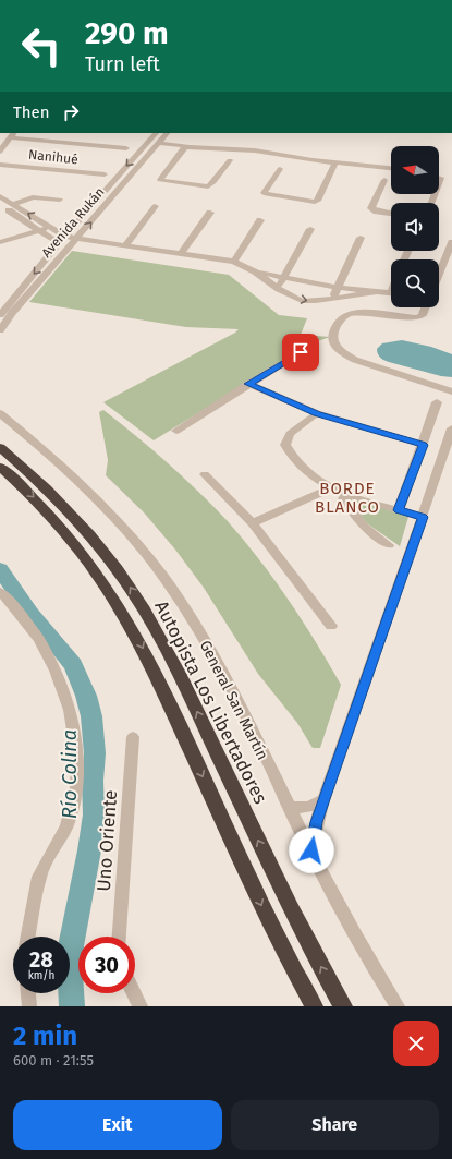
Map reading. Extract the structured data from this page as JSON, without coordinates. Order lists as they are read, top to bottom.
{
  "streets": {
    "highway": ["Autopista Los Libertadores"],
    "street": [
      "Nanihué",
      "Avenida Rukán",
      "General San Martín",
      "Uno Oriente"
    ]
  },
  "districts": ["BORDE BLANCO"],
  "water": ["Río Colina"],
  "north": "left",
  "page": {
    "turn": ["290 m", "Turn left"],
    "then": "Then",
    "speed": "28 km/h",
    "limit": "30",
    "heading": ["2 min", "600 m · 21:55"],
    "buttons": ["Exit", "Share"]
  }
}
